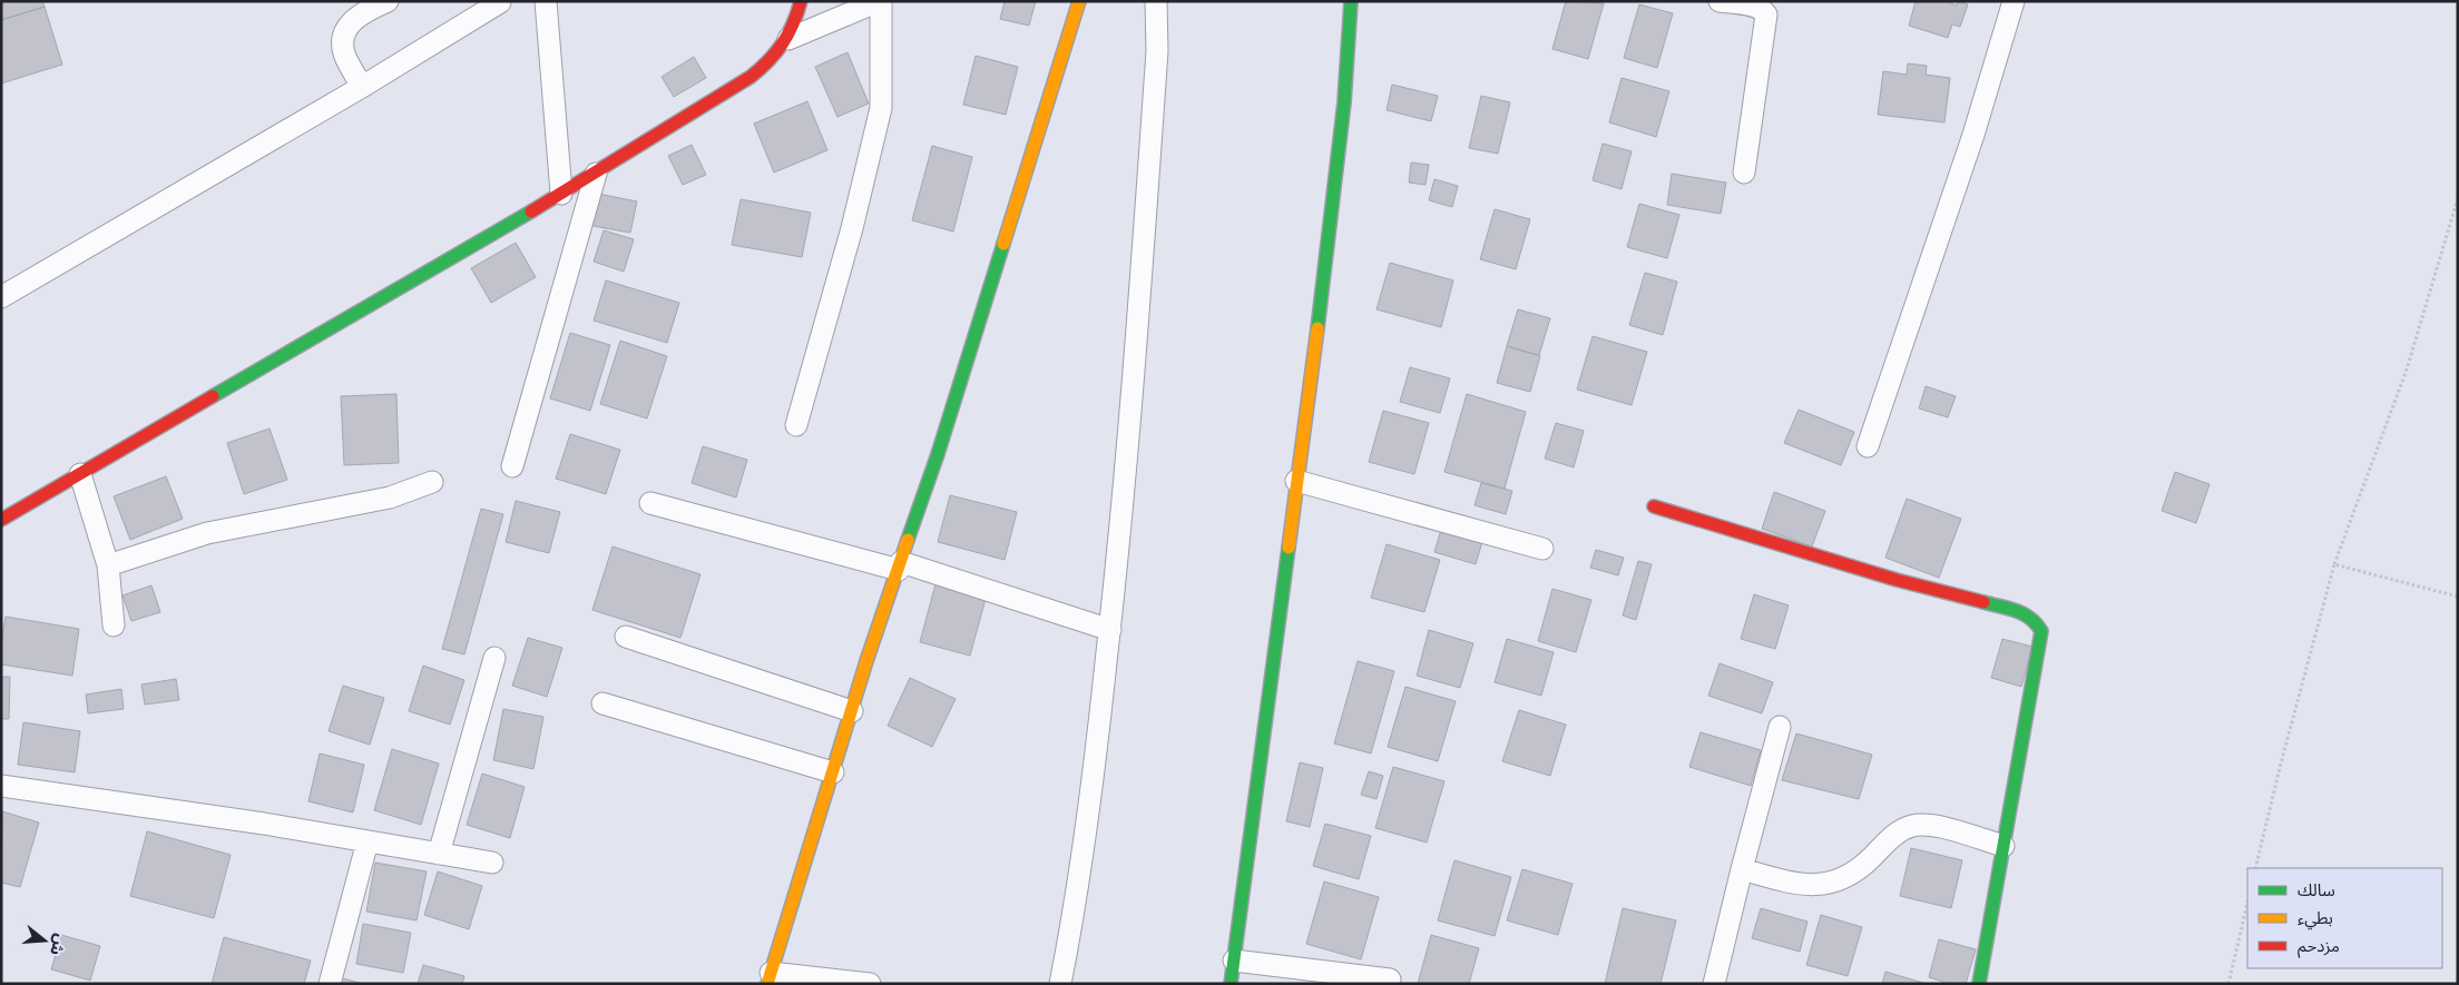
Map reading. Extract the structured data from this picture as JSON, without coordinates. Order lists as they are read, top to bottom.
{
  "legend": ["سالك", "بطيء", "مزدحم"],
  "north": "right"
}
